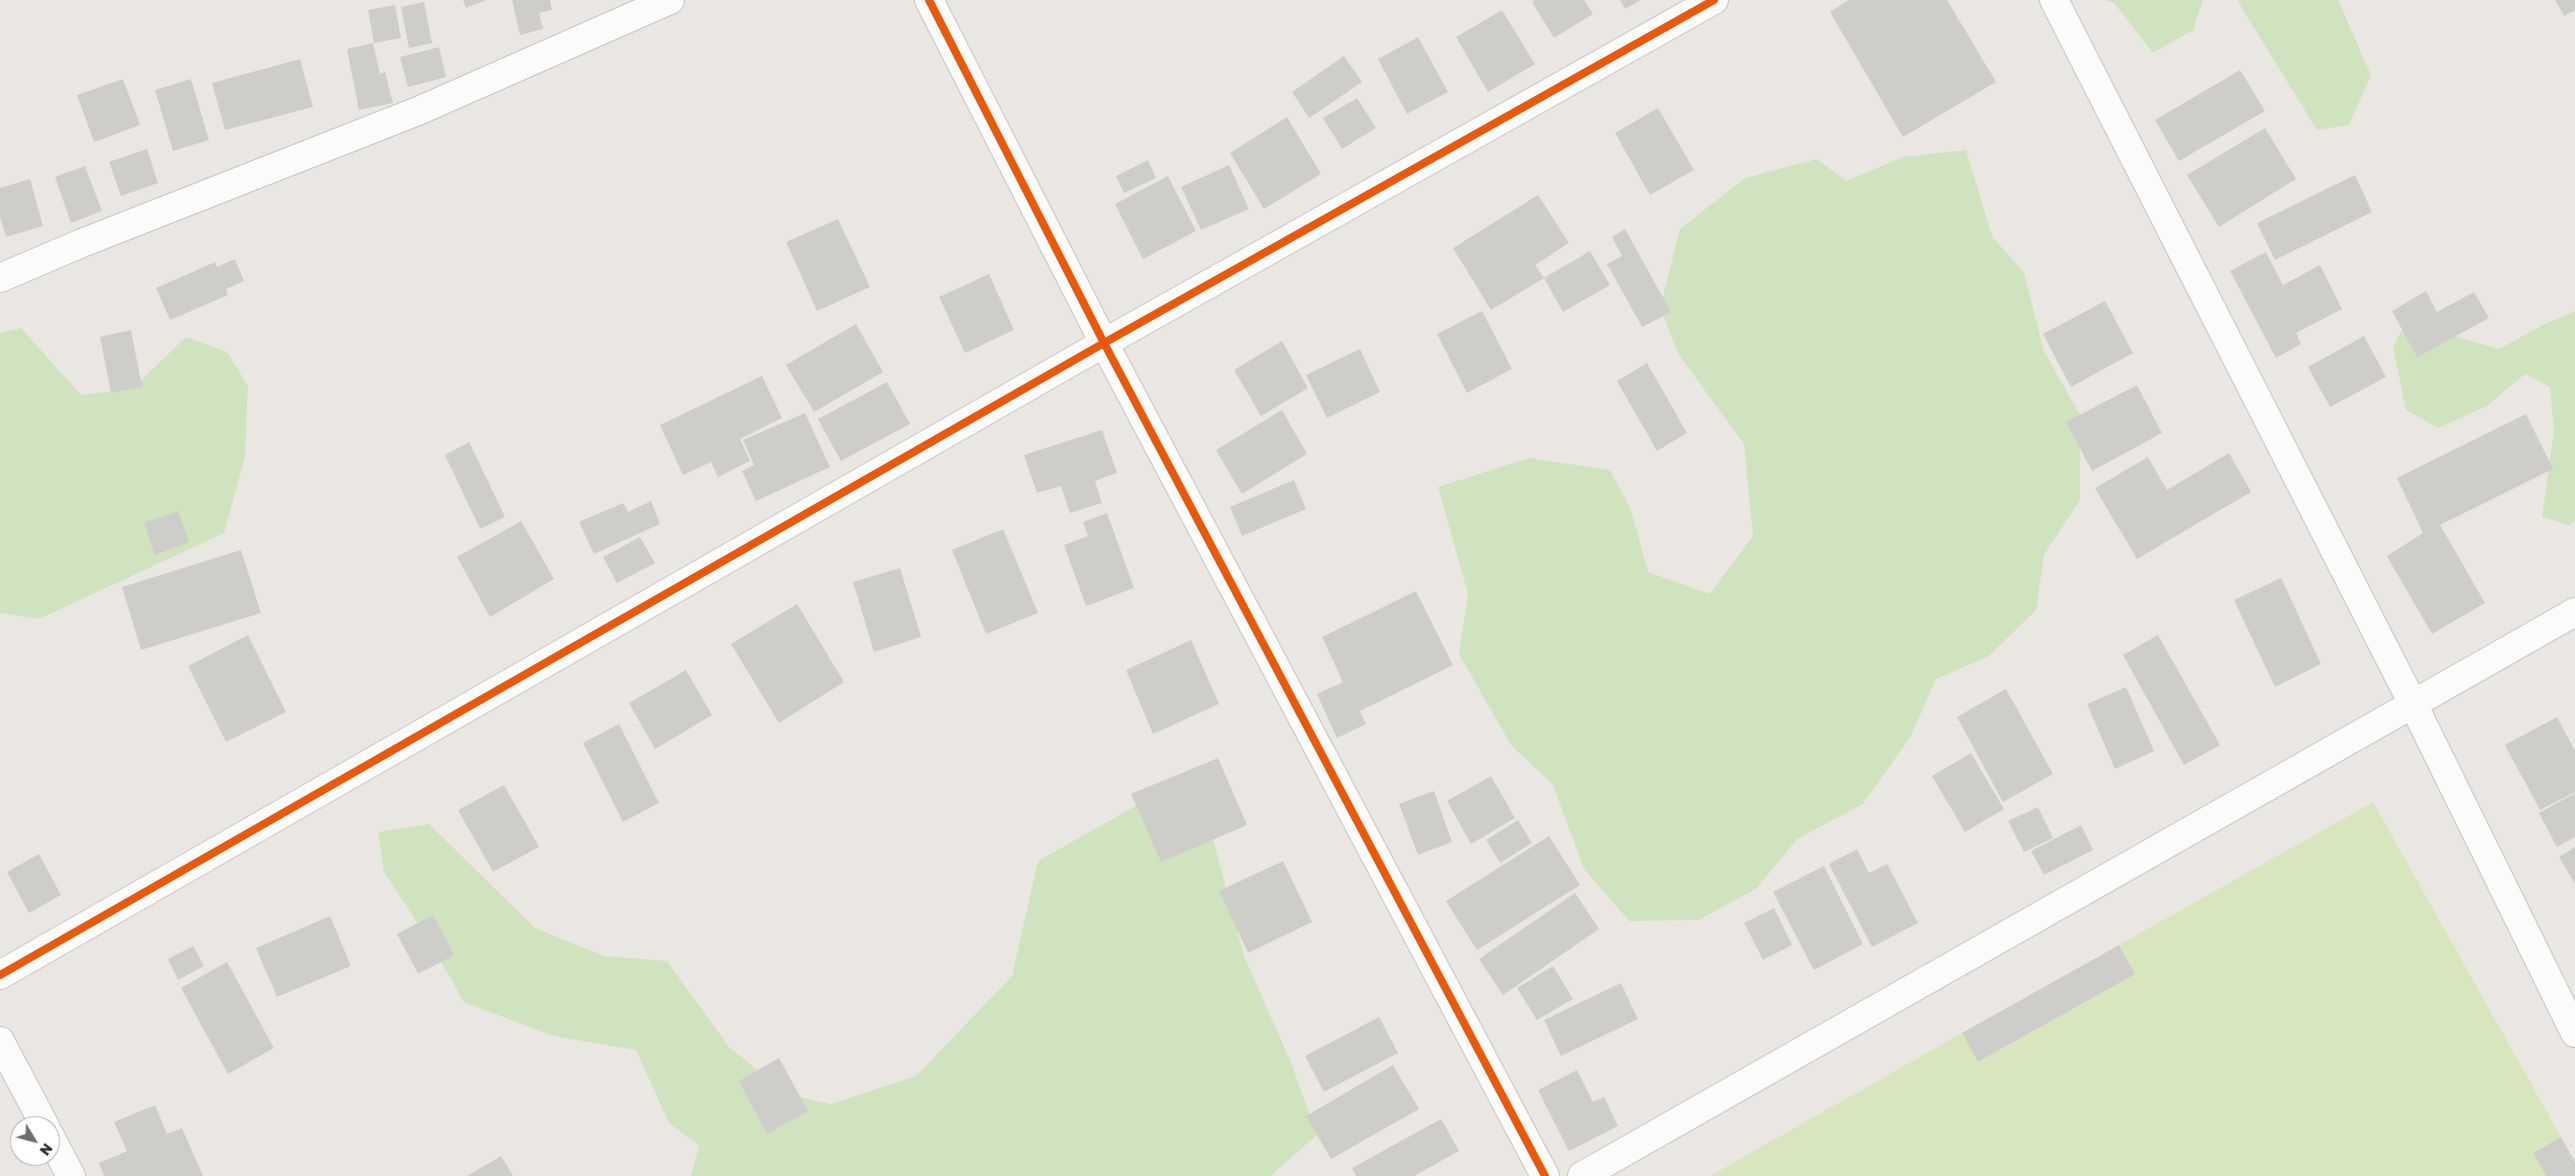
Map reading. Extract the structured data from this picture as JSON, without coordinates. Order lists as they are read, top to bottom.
{
  "north": "bottom right"
}
